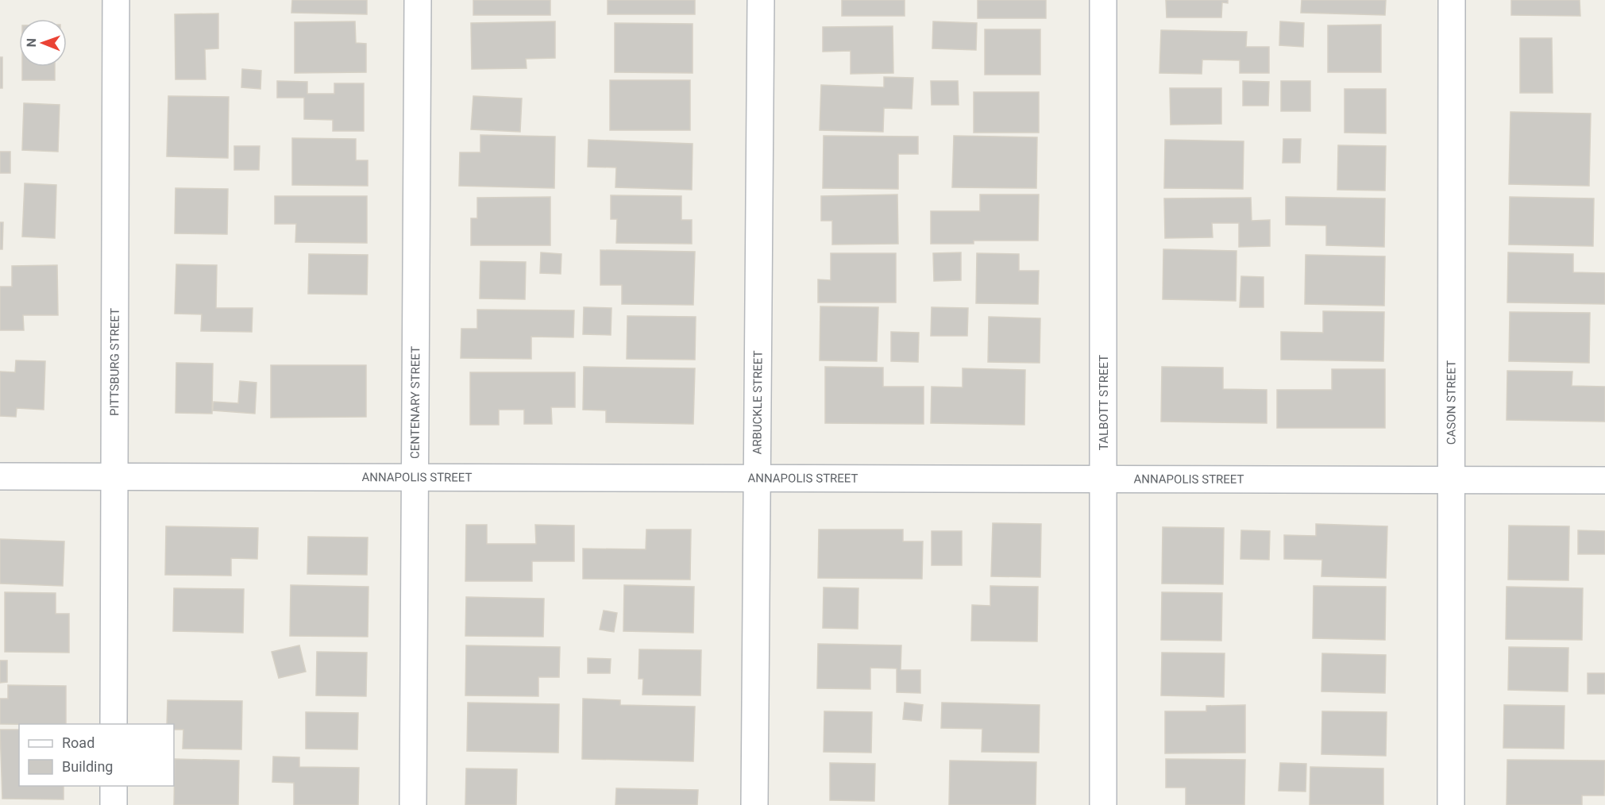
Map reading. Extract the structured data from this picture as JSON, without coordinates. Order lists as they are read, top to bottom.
{
  "streets": {
    "street": [
      "PITTSBURG STREET",
      "CENTENARY STREET",
      "ARBUCKLE STREET",
      "TALBOTT STREET",
      "CASON STREET",
      "ANNAPOLIS STREET"
    ]
  },
  "crossings": [
    ["PITTSBURG STREET", "ANNAPOLIS STREET"],
    ["CENTENARY STREET", "ANNAPOLIS STREET"],
    ["ARBUCKLE STREET", "ANNAPOLIS STREET"],
    ["TALBOTT STREET", "ANNAPOLIS STREET"],
    ["CASON STREET", "ANNAPOLIS STREET"]
  ],
  "legend": ["Road", "Building"],
  "north": "left"
}
